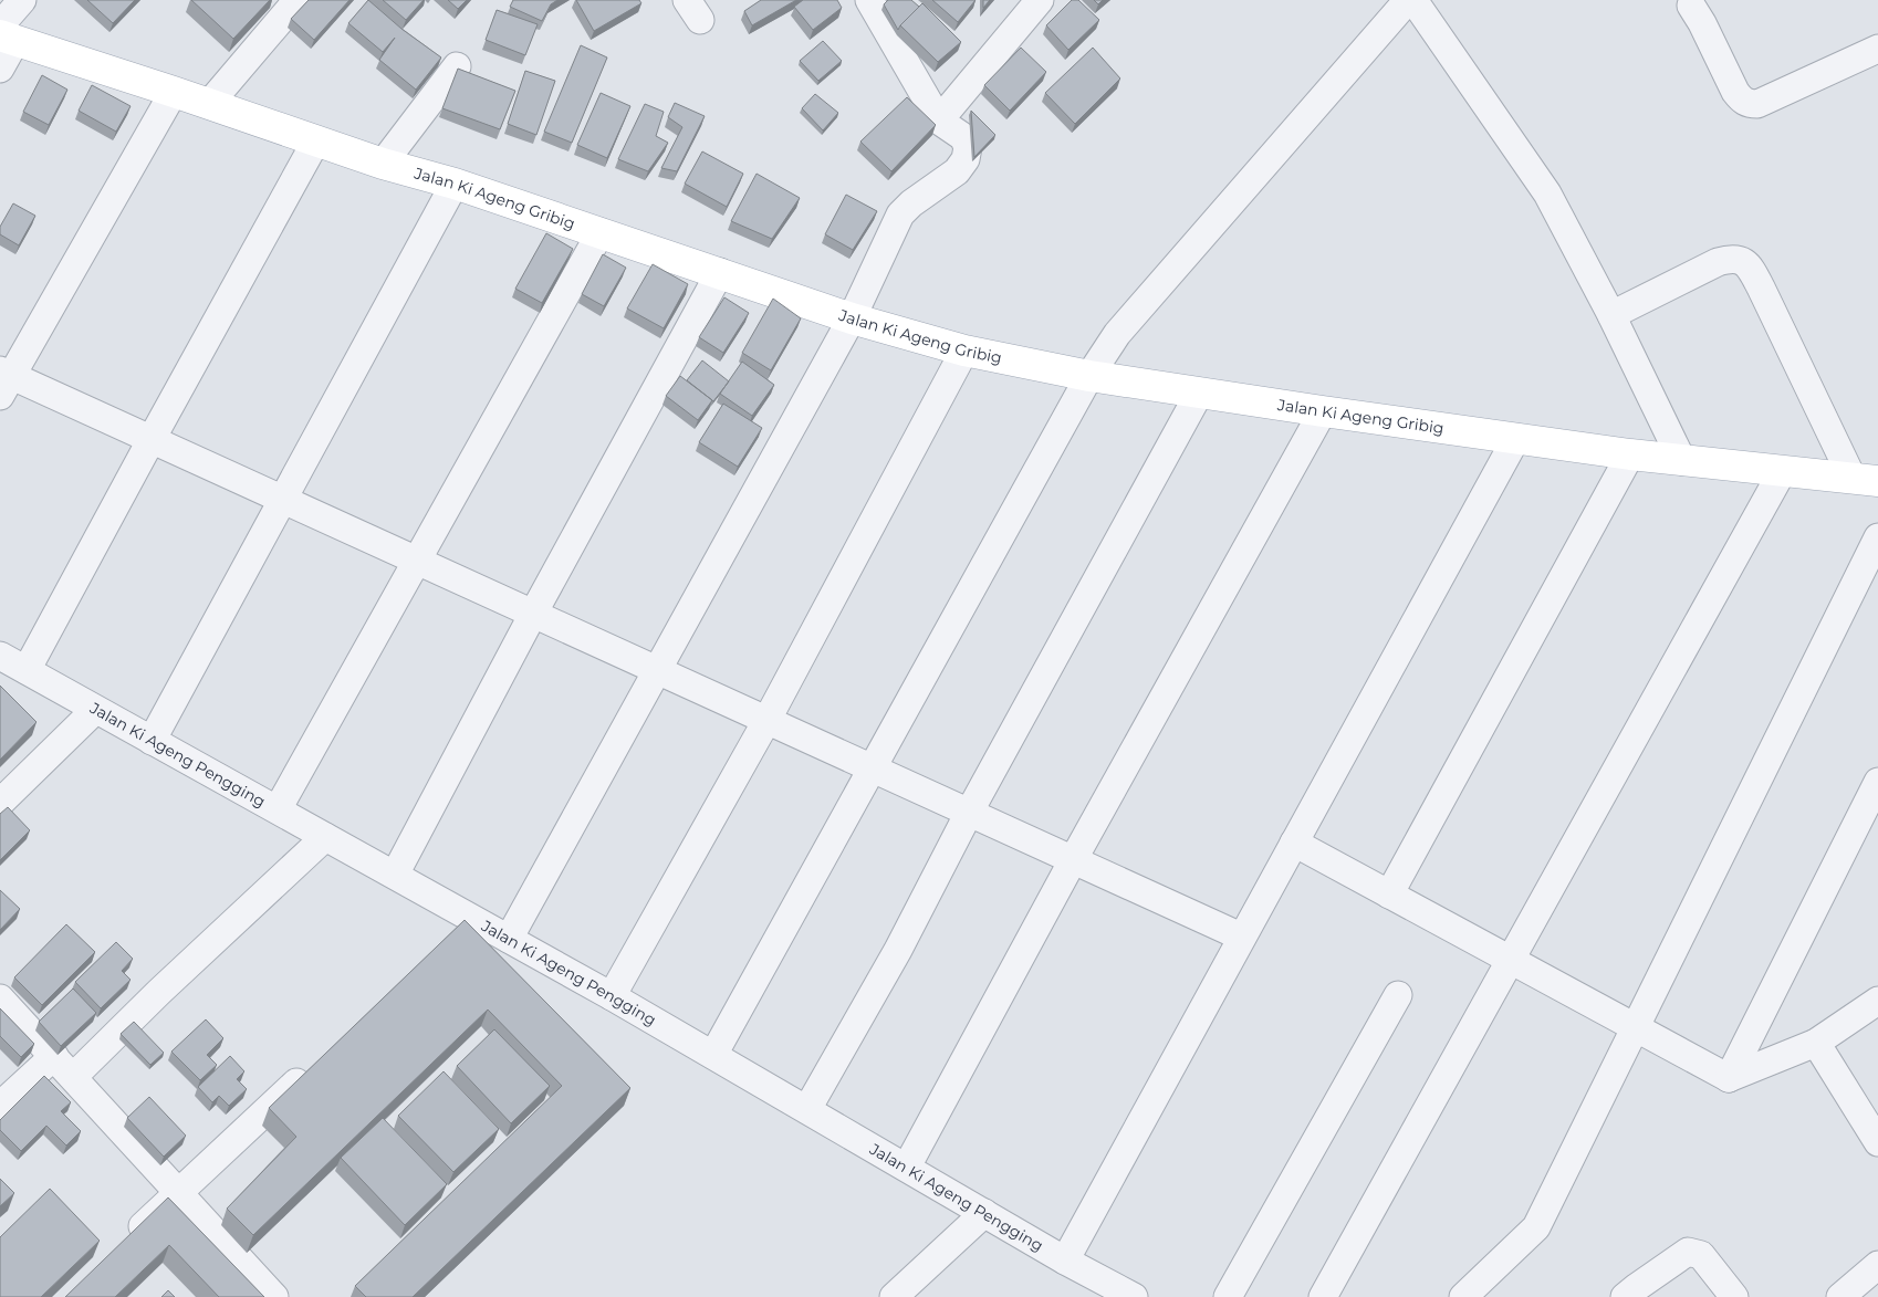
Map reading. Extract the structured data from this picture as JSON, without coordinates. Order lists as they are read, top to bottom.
{
  "streets": {
    "main road": ["Jalan Ki Ageng Gribig"],
    "street": ["Jalan Ki Ageng Pengging"]
  }
}
